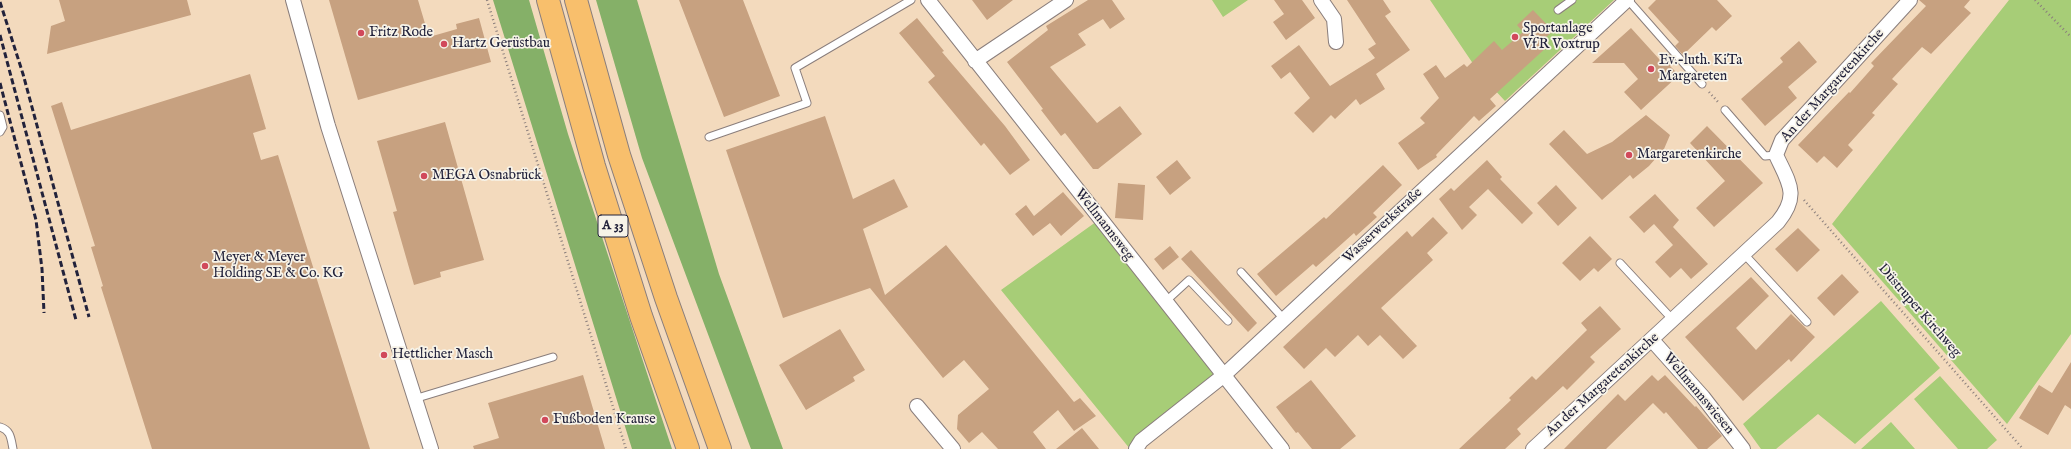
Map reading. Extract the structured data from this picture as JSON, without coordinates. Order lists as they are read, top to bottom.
{
  "streets": {
    "highway": ["A 33"],
    "street": [
      "An der Margaretenkirche",
      "Wellmannsweg",
      "Wasserwerkstraße",
      "Wellmannswiesen"
    ],
    "path": ["Düstruper Kirchweg"]
  },
  "crossings": [
    ["An der Margaretenkirche", "Düstruper Kirchweg"],
    ["An der Margaretenkirche", "Wellmannswiesen"],
    ["Wellmannsweg", "Wasserwerkstraße"]
  ],
  "places": [
    "Fritz Rode",
    "Sportanlage VfR Voxtrup",
    "Hartz Gerüstbau",
    "Ev.-luth. KiTa Margareten",
    "Margaretenkirche",
    "MEGA Osnabrück",
    "Meyer & Meyer Holding SE & Co. KG",
    "Hettlicher Masch",
    "Fußboden Krause"
  ]
}
